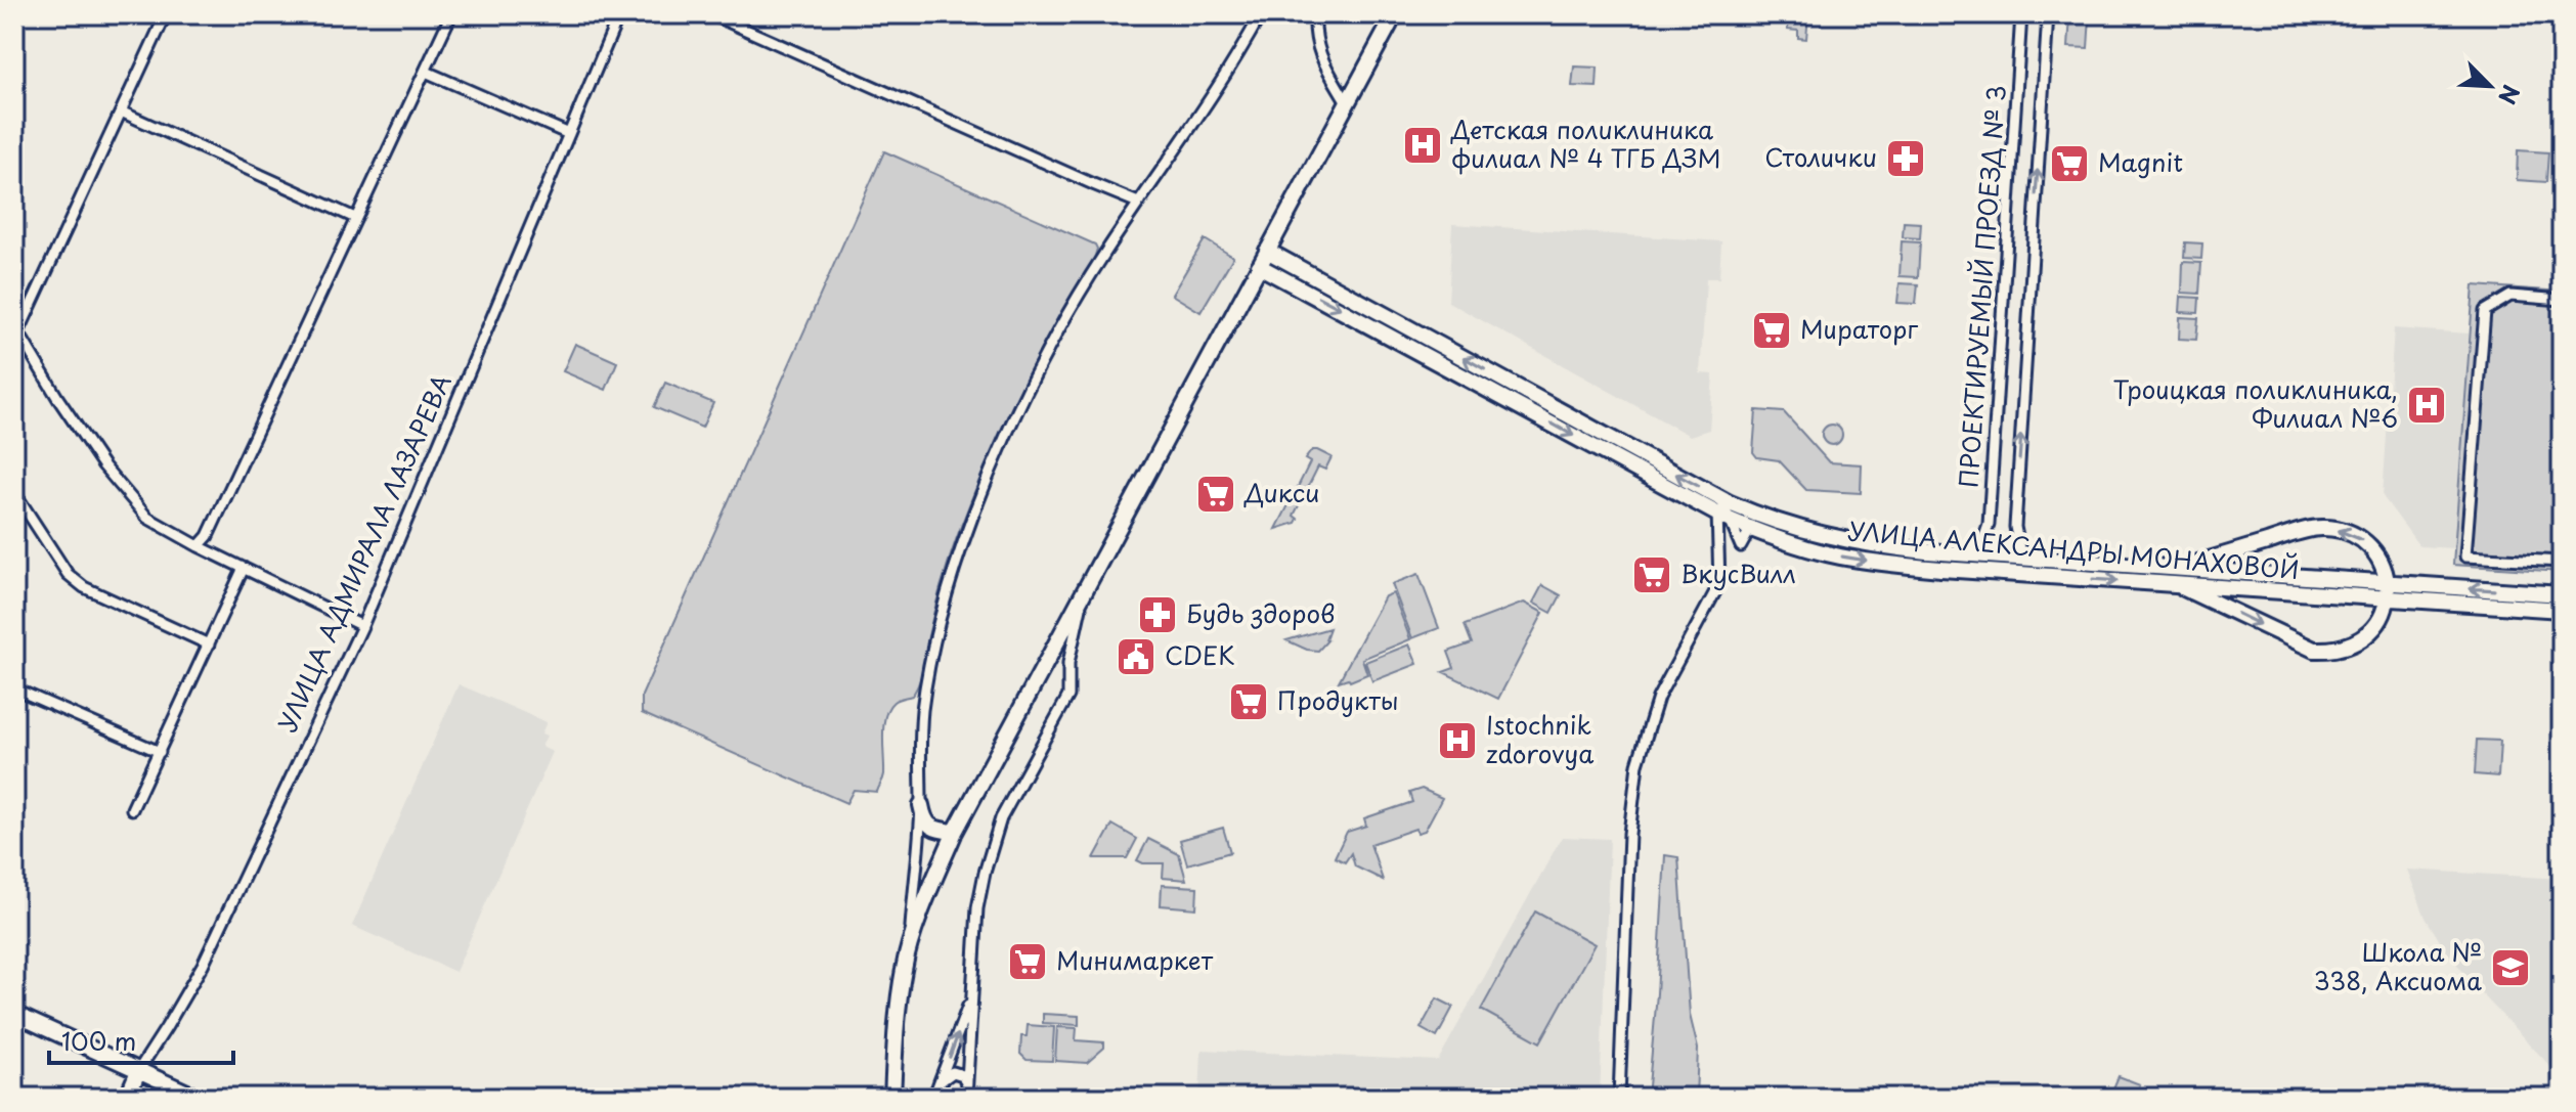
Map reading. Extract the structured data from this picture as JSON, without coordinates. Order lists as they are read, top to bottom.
{
  "streets": {
    "main road": ["УЛИЦА АЛЕКСАНДРЫ МОНАХОВОЙ", "УЛИЦА АДМИРАЛА ЛАЗАРЕВА"],
    "street": ["ПРОЕКТИРУЕМЫЙ ПРОЕЗД № 3"]
  },
  "crossings": [
    ["ПРОЕКТИРУЕМЫЙ ПРОЕЗД № 3", "УЛИЦА АЛЕКСАНДРЫ МОНАХОВОЙ"]
  ],
  "places": {
    "hospital": ["Детская поликлиника филиал № 4 ТГБ ДЗМ", "Троицкая поликлиника, Филиал №6", "Istochnik zdorovya"],
    "pharmacy": ["Столички", "Будь здоров"],
    "supermarket": [
      "Magnit",
      "Мираторг",
      "Дикси",
      "ВкусВилл",
      "Продукты",
      "Минимаркет"
    ],
    "public building": ["CDEK"],
    "school or university": ["Школа № 338, Аксиома"]
  },
  "scale_bar": "100 m",
  "north": "bottom right"
}
